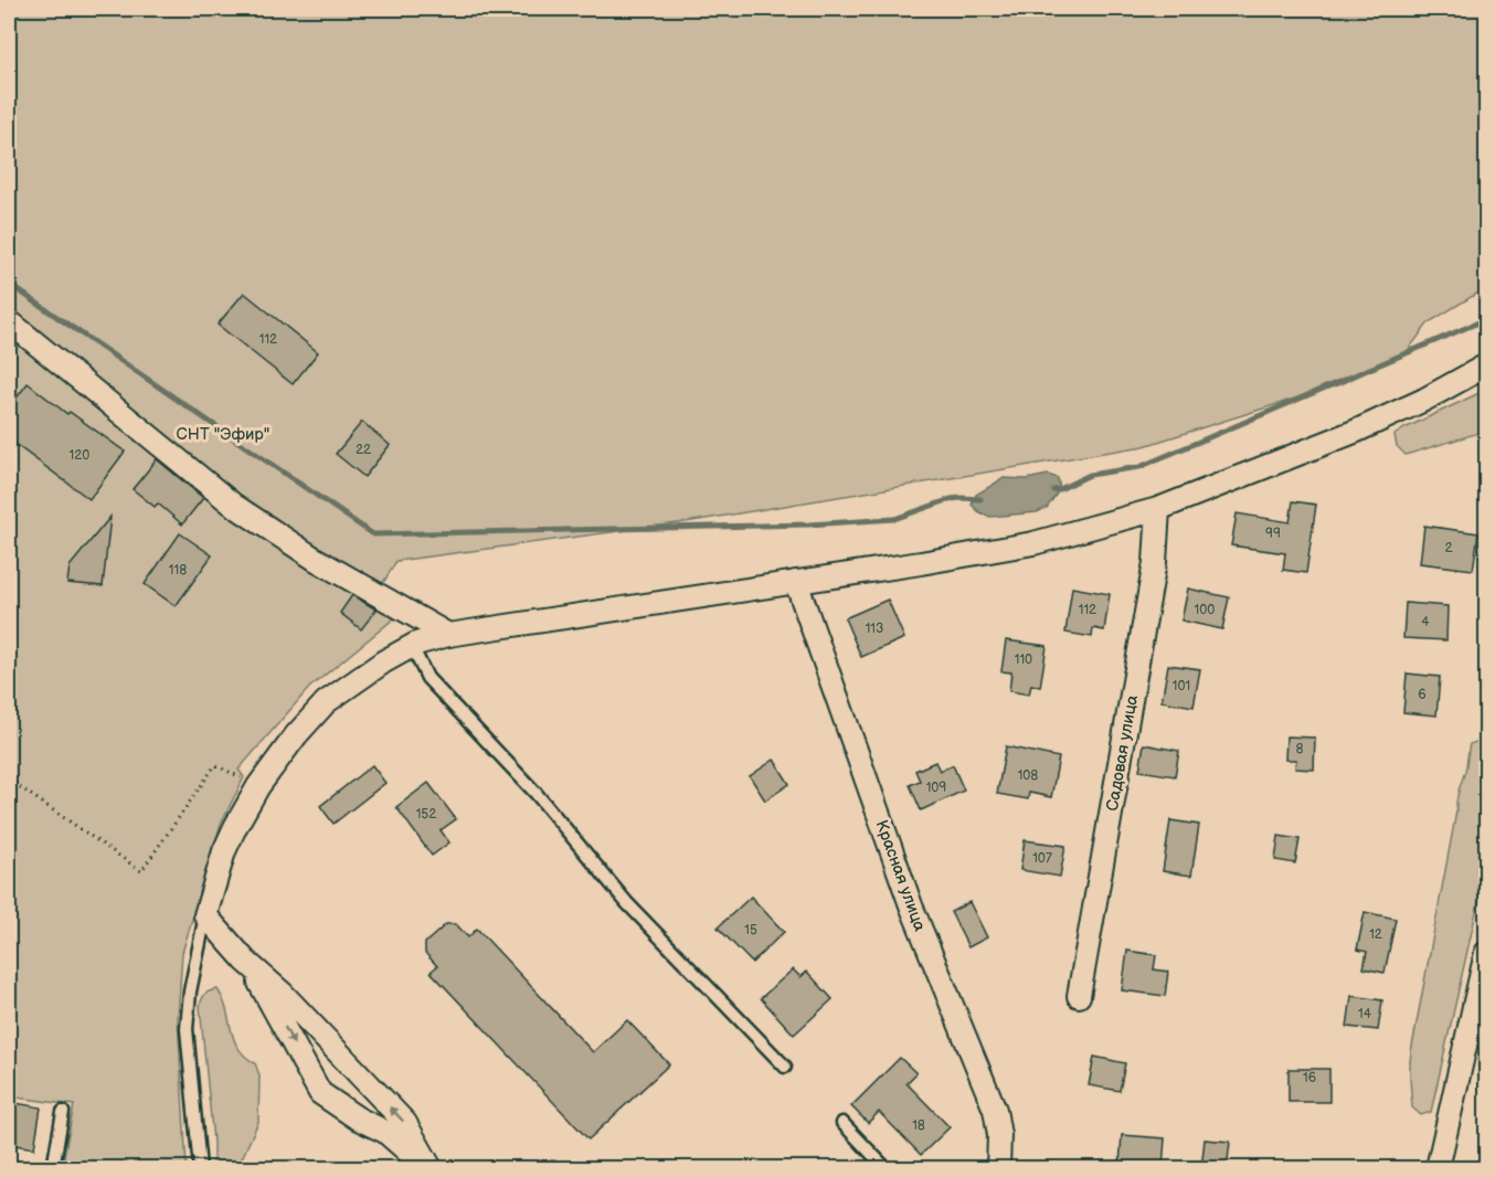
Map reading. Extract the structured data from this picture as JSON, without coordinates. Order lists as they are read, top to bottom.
{
  "streets": {
    "street": ["Садовая улица", "Красная улица"]
  },
  "parks": ["СНТ \"Эфир\""],
  "house_numbers": [
    "112",
    "22",
    "120",
    "99",
    "2",
    "118",
    "112",
    "100",
    "4",
    "113",
    "110",
    "101",
    "6",
    "8",
    "108",
    "109",
    "152",
    "107",
    "15",
    "12",
    "14",
    "16",
    "18"
  ]
}
